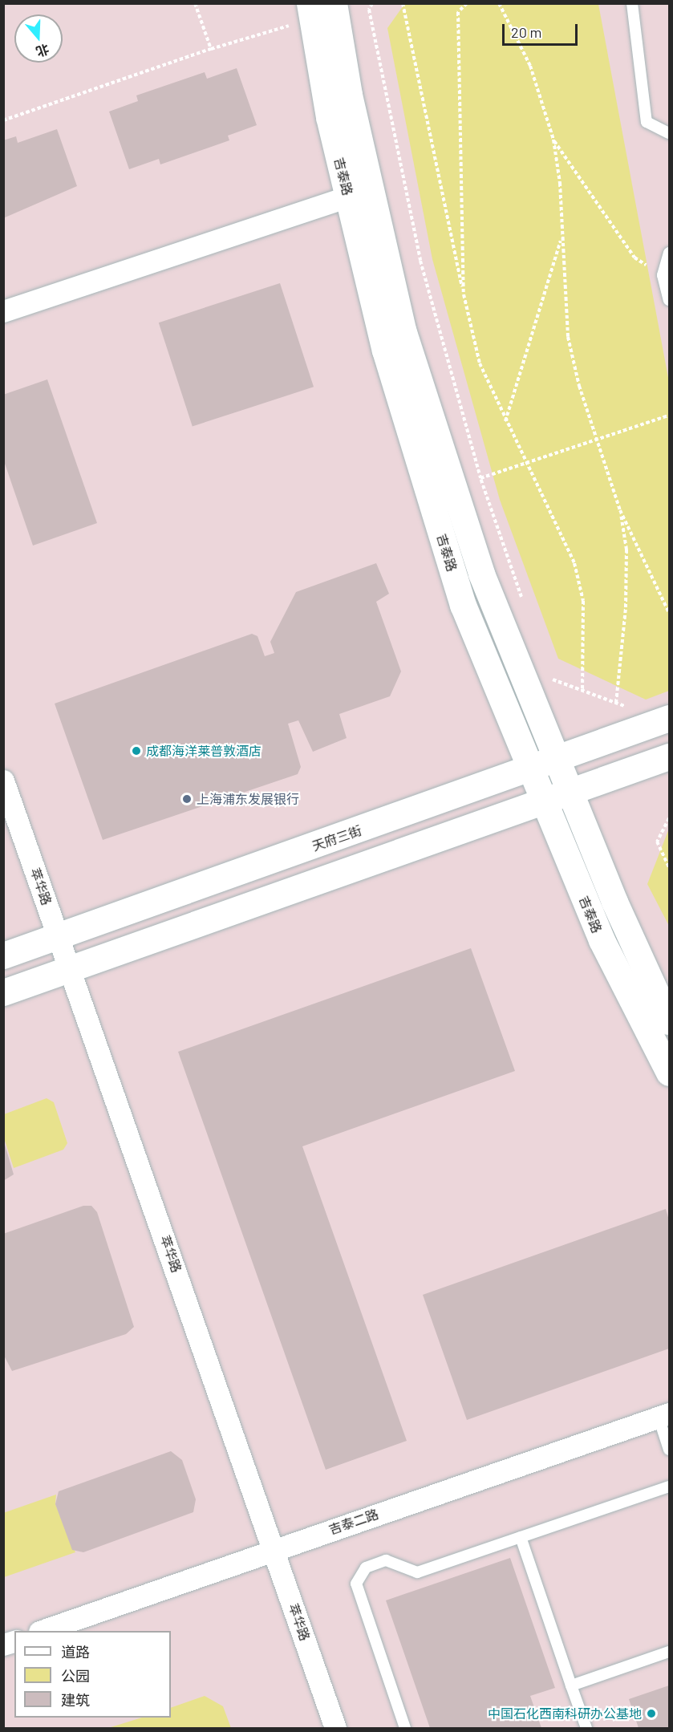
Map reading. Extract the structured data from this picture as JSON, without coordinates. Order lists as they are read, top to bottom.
{
  "streets": {
    "street": [
      "吉泰路",
      "天府三街",
      "萃华路",
      "吉泰二路"
    ]
  },
  "crossings": [
    ["吉泰路", "天府三街"],
    ["天府三街", "萃华路"],
    ["萃华路", "吉泰二路"]
  ],
  "places": ["成都海洋莱普敦酒店", "上海浦东发展银行", "中国石化西南科研办公基地"],
  "legend": ["道路", "公园", "建筑"],
  "scale_bar": "20 m",
  "north": "bottom"
}
